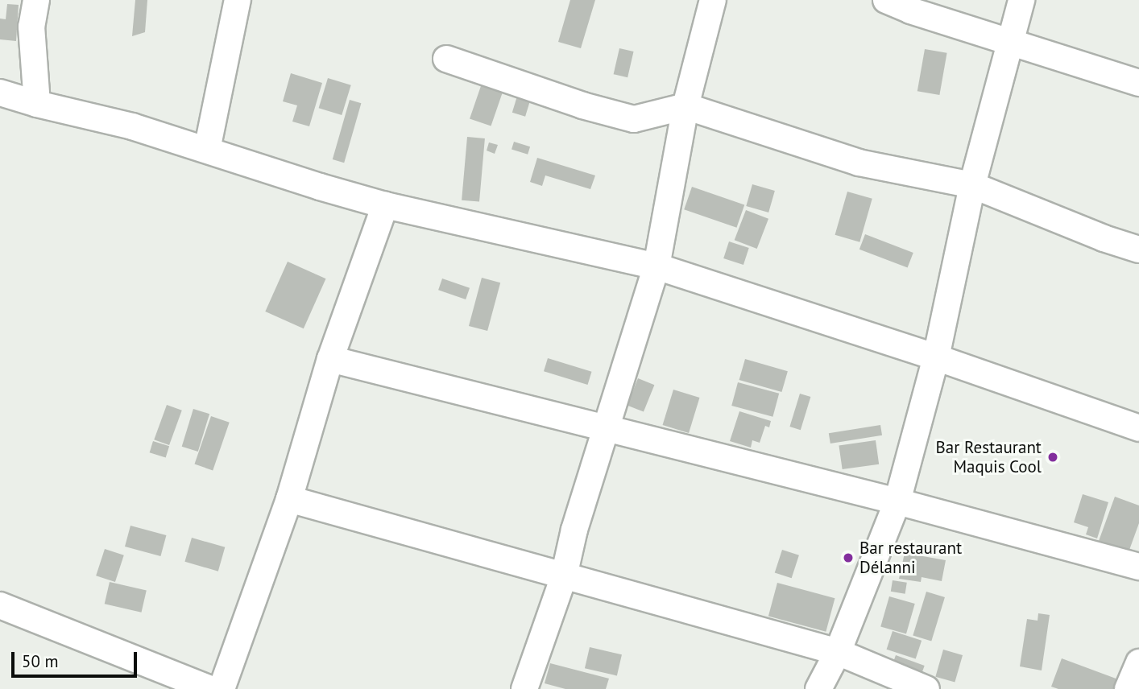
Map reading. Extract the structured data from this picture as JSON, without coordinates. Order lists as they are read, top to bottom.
{
  "places": ["Bar Restaurant Maquis Cool", "Bar restaurant Délanni"],
  "scale_bar": "50 m"
}
